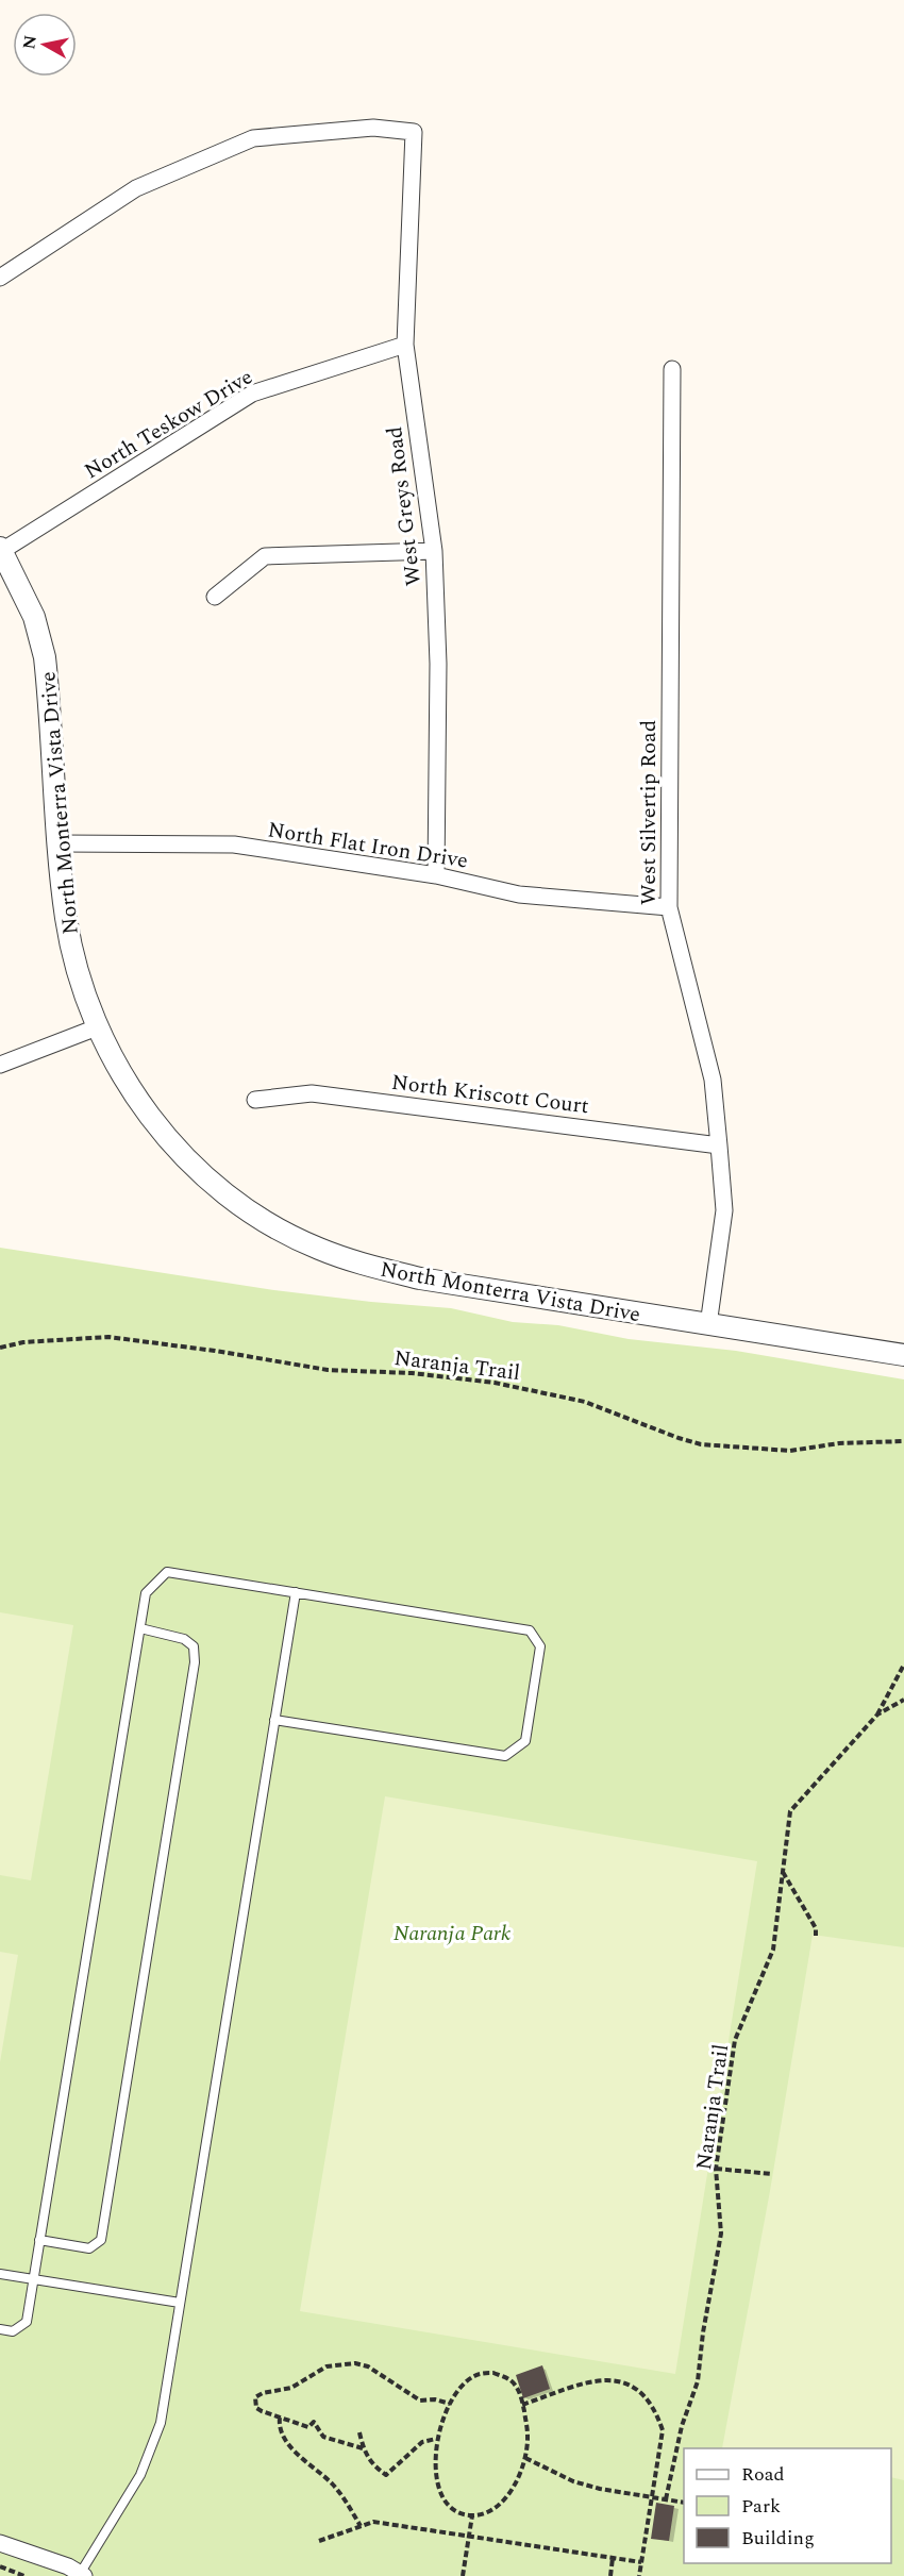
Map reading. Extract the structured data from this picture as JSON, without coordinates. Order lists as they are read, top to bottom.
{
  "streets": {
    "street": [
      "North Teskow Drive",
      "West Greys Road",
      "North Monterra Vista Drive",
      "West Silvertip Road",
      "North Flat Iron Drive",
      "North Kriscott Court"
    ],
    "path": ["Naranja Trail"]
  },
  "crossings": [
    ["North Teskow Drive", "West Greys Road"],
    ["North Teskow Drive", "North Monterra Vista Drive"],
    ["West Greys Road", "North Flat Iron Drive"],
    ["North Monterra Vista Drive", "West Silvertip Road"],
    ["North Monterra Vista Drive", "North Flat Iron Drive"],
    ["West Silvertip Road", "North Flat Iron Drive"],
    ["West Silvertip Road", "North Kriscott Court"]
  ],
  "parks": ["Naranja Park"],
  "legend": ["Road", "Park", "Building"],
  "north": "left"
}
